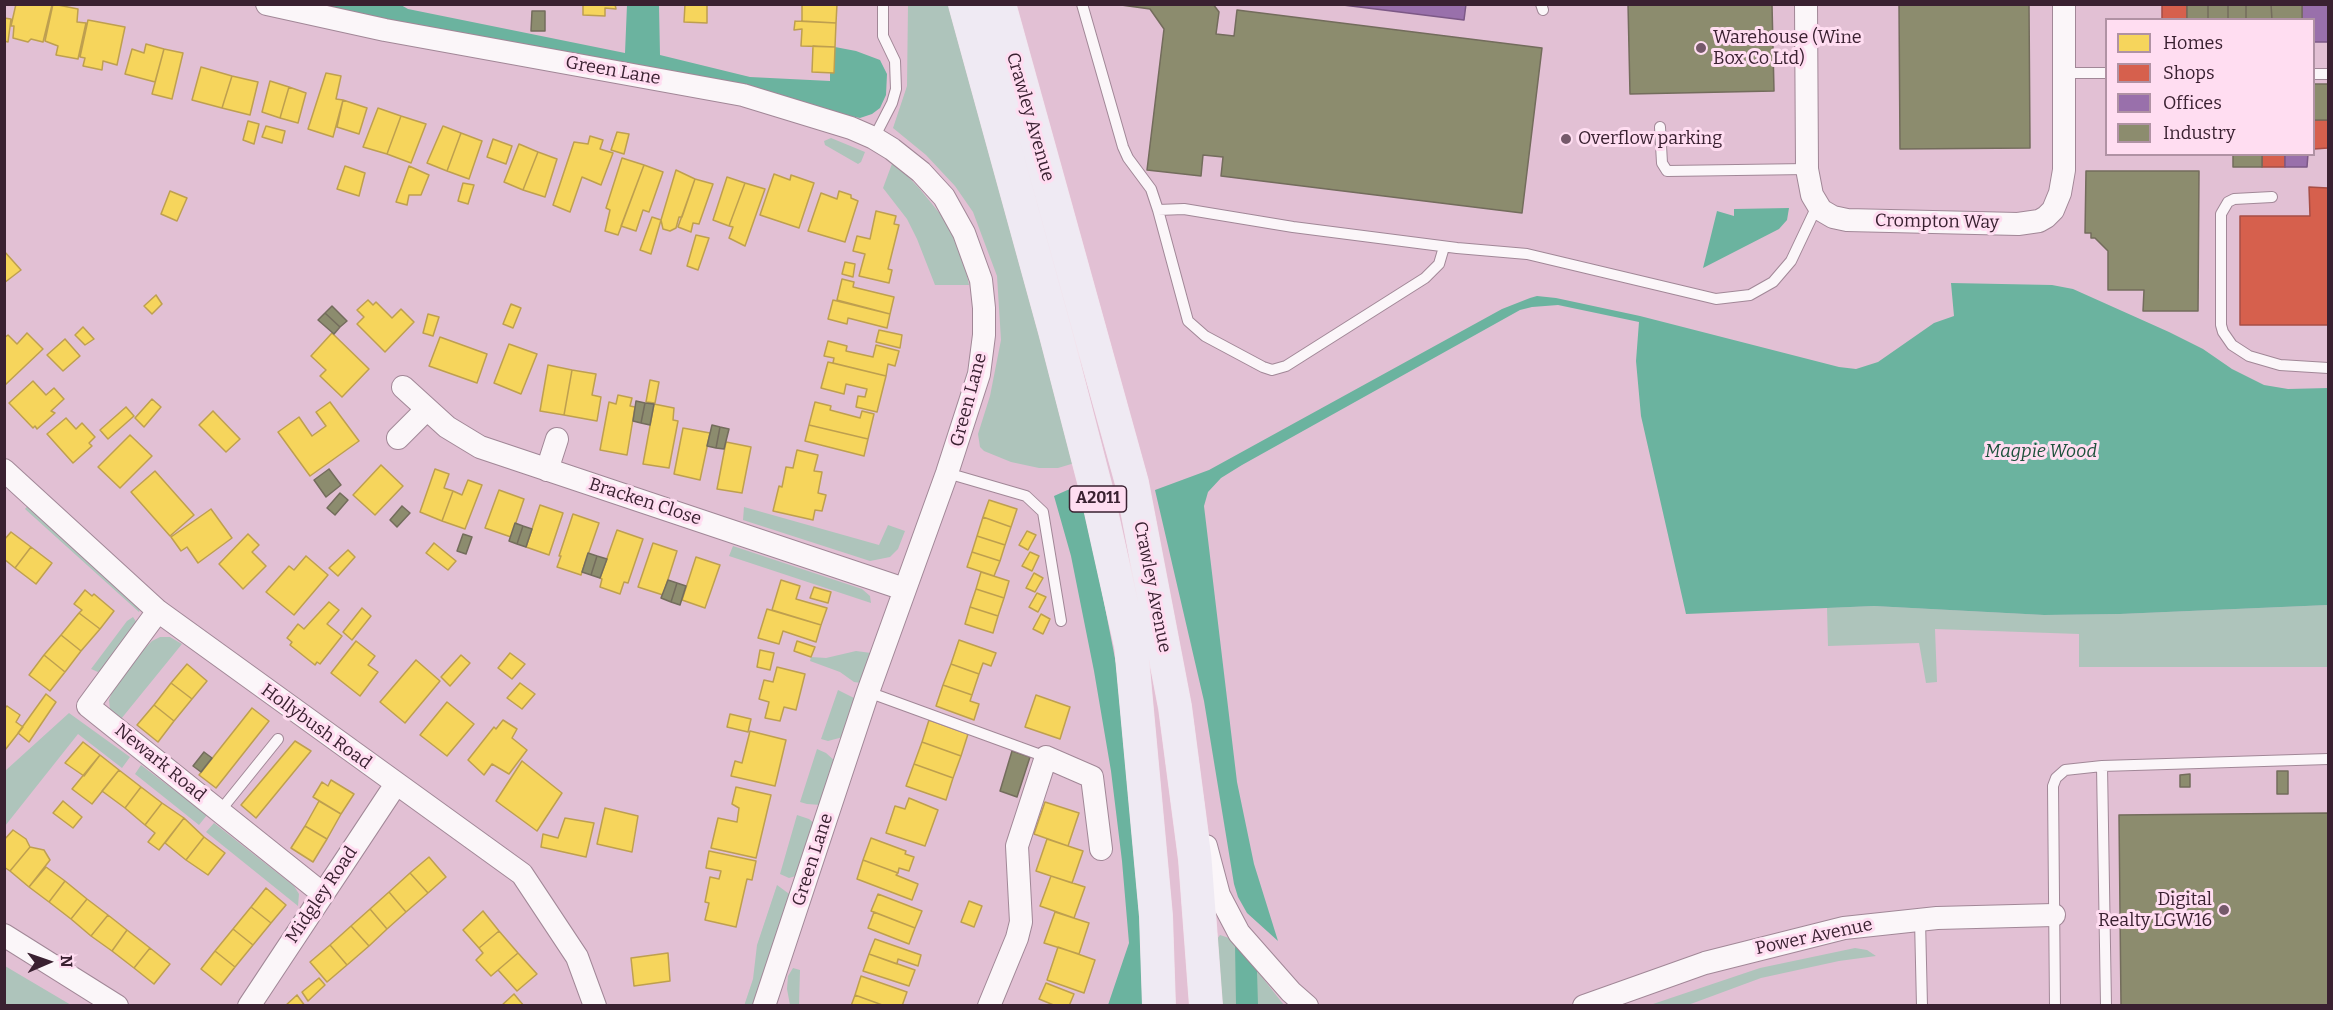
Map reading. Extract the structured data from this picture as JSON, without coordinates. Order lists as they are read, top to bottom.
{
  "streets": {
    "main road": ["Crawley Avenue", "A2011"],
    "street": [
      "Green Lane",
      "Crompton Way",
      "Bracken Close",
      "Hollybush Road",
      "Newark Road",
      "Midgley Road",
      "Power Avenue"
    ]
  },
  "crossings": [
    ["Green Lane", "Bracken Close"],
    ["Hollybush Road", "Newark Road"],
    ["Hollybush Road", "Midgley Road"],
    ["Newark Road", "Midgley Road"]
  ],
  "parks": ["Magpie Wood"],
  "places": ["Warehouse (Wine Box Co Ltd)", "Overflow parking", "Digital Realty LGW16"],
  "legend": [
    "Homes",
    "Shops",
    "Offices",
    "Industry"
  ],
  "north": "right"
}
